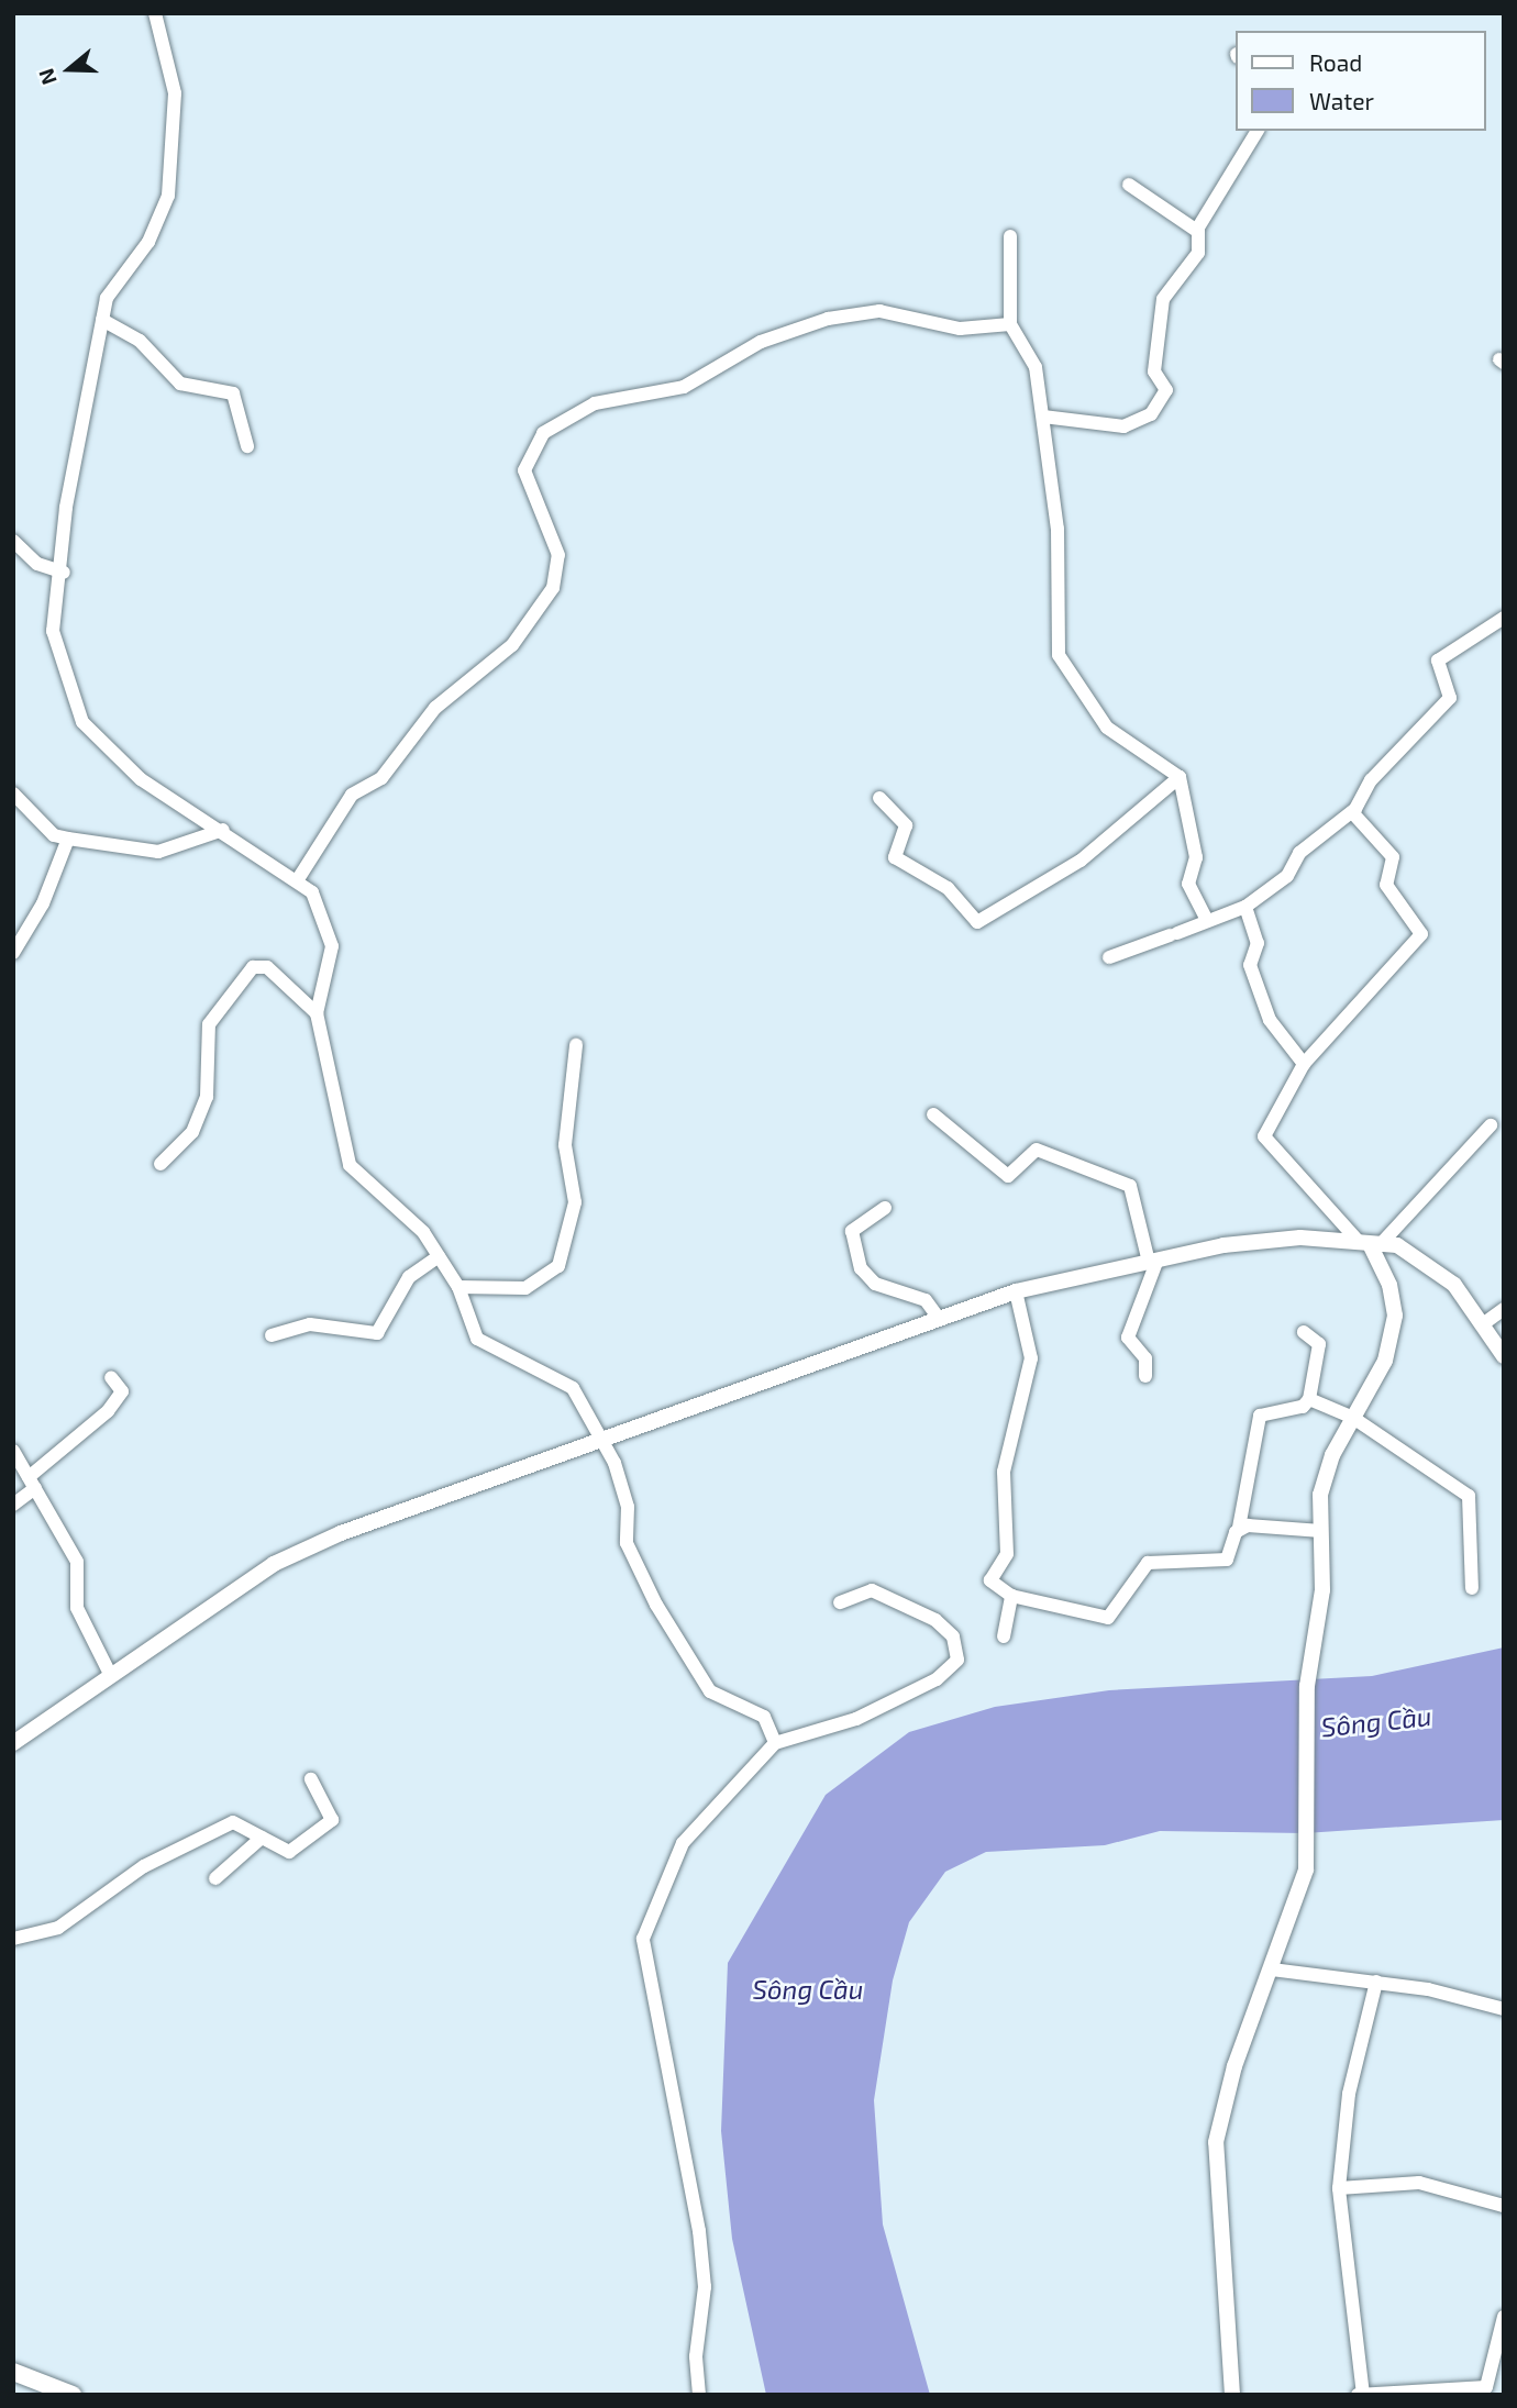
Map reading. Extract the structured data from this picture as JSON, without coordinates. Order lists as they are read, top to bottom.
{
  "water": ["Sông Cầu"],
  "legend": ["Road", "Water"],
  "north": "left"
}
